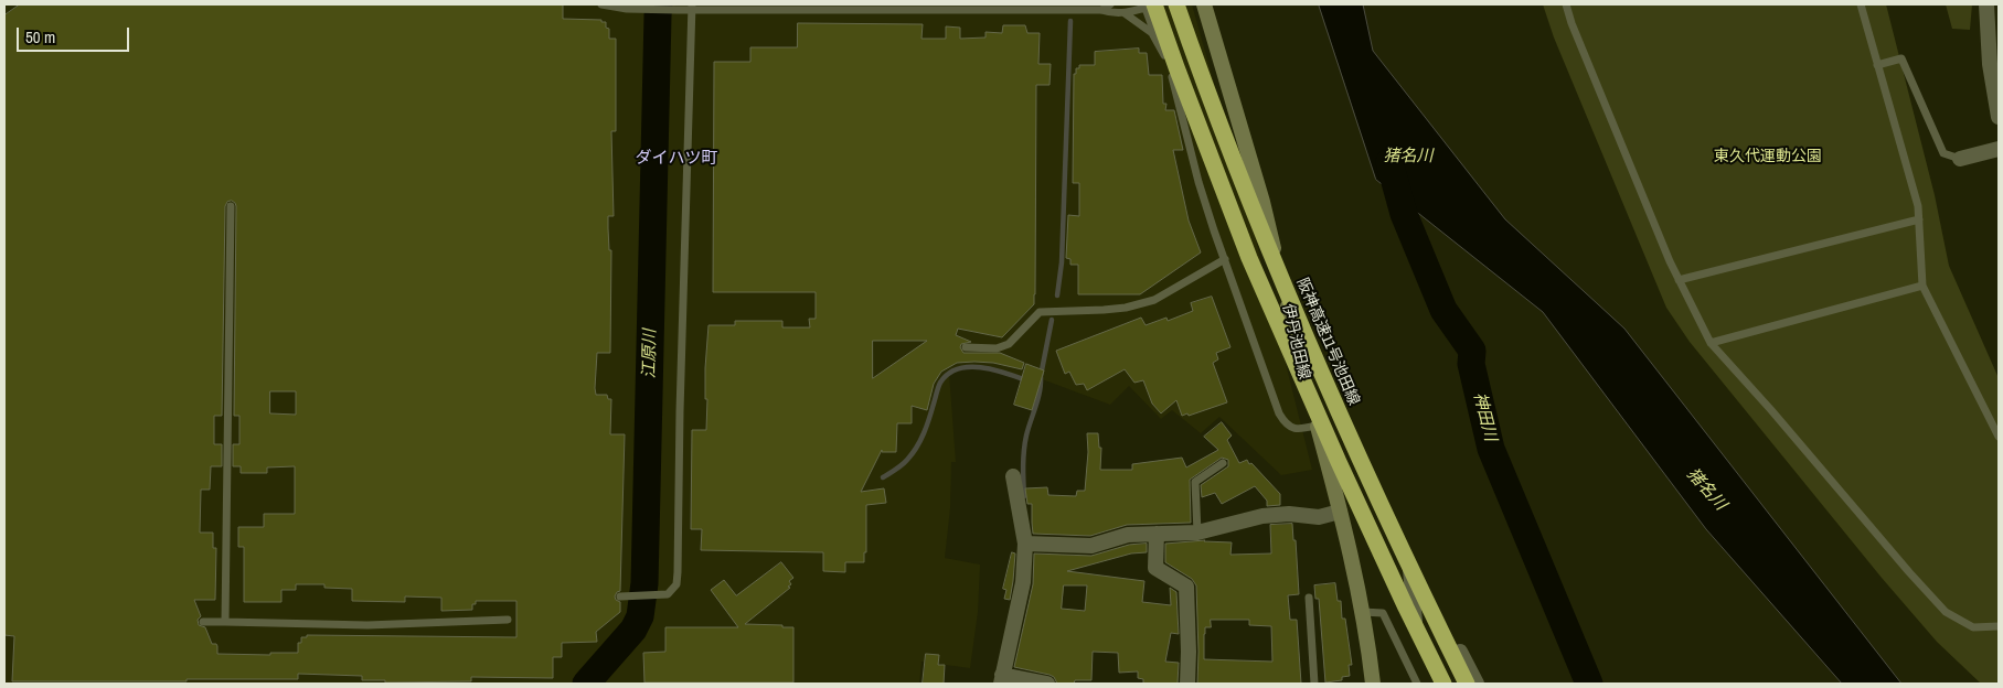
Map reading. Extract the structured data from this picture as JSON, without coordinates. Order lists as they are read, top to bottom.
{
  "streets": {
    "highway": ["阪神高速11号池田線"],
    "main road": ["伊丹池田線"]
  },
  "crossings": [
    ["伊丹池田線", "阪神高速11号池田線"]
  ],
  "districts": ["ダイハツ町"],
  "water": ["猪名川", "江原川", "神田川"],
  "parks": ["東久代運動公園"],
  "scale_bar": "50 m"
}
